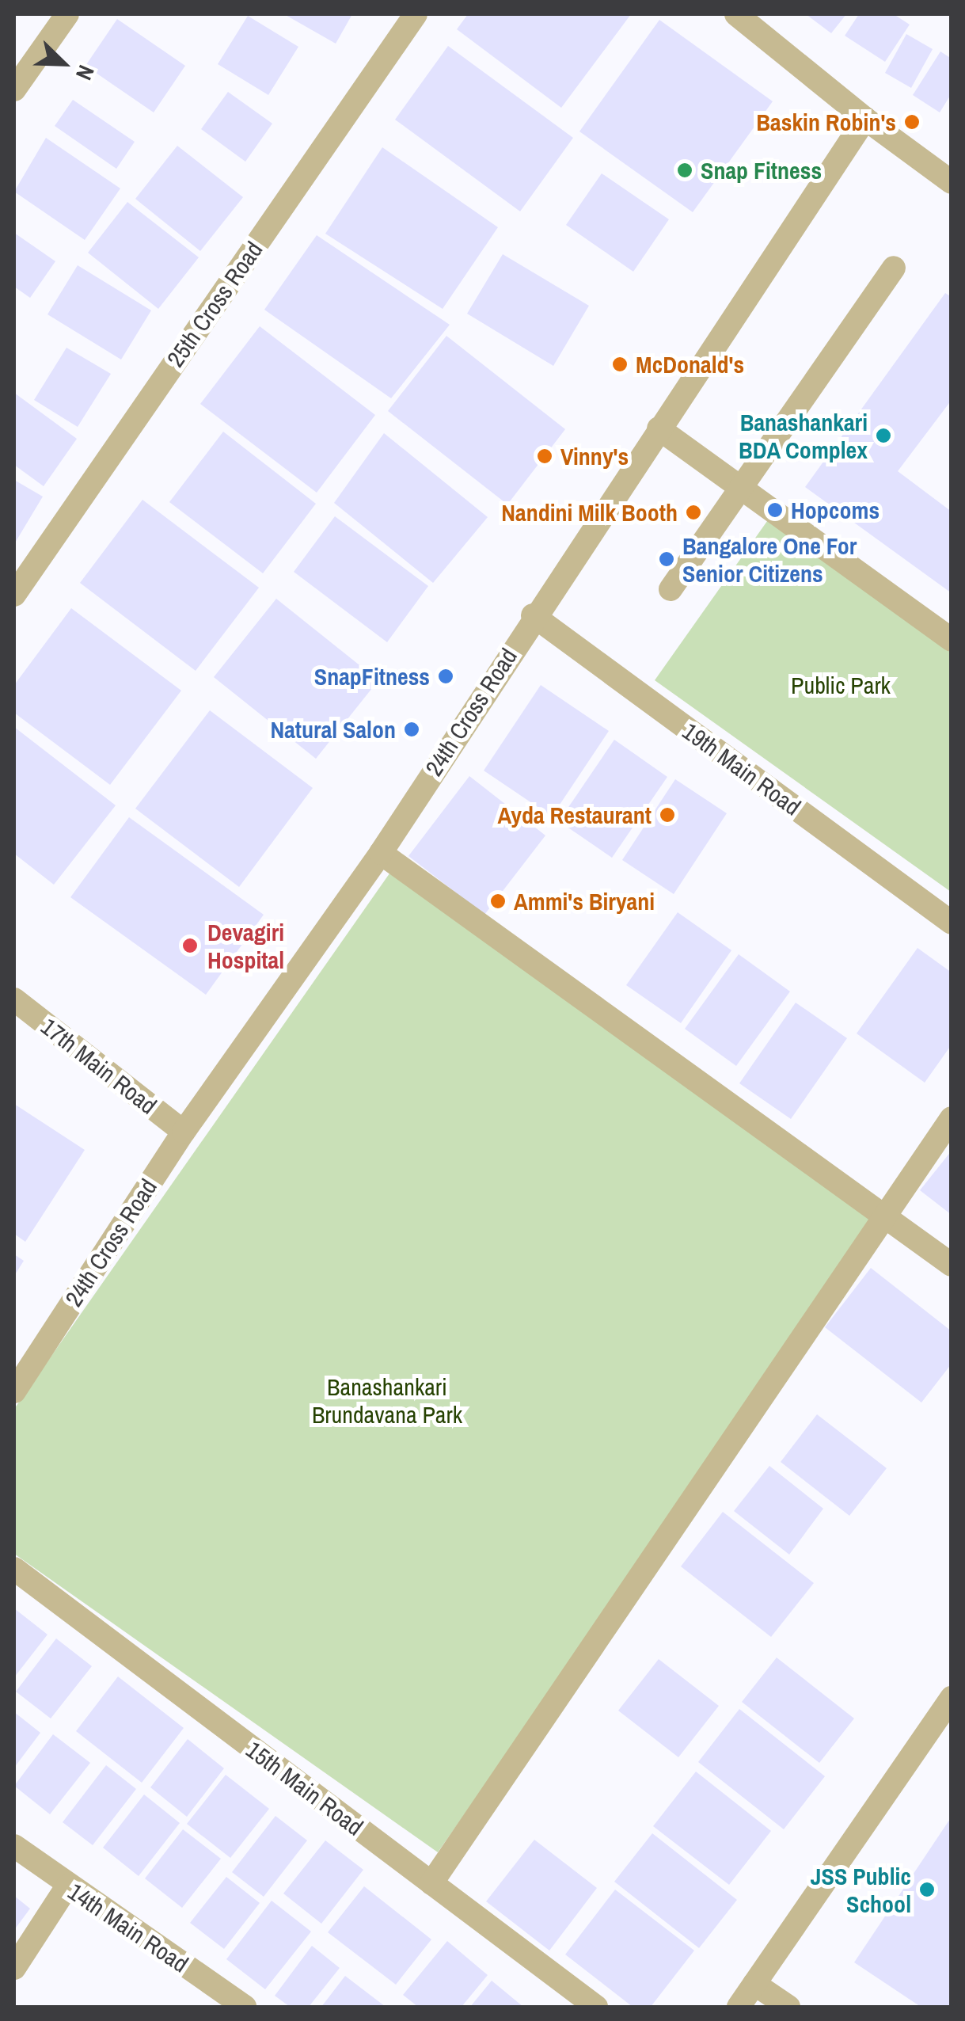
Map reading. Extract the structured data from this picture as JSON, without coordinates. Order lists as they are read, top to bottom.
{
  "streets": {
    "street": [
      "25th Cross Road",
      "24th Cross Road",
      "19th Main Road",
      "17th Main Road",
      "15th Main Road",
      "14th Main Road"
    ]
  },
  "crossings": [
    ["24th Cross Road", "19th Main Road"],
    ["24th Cross Road", "17th Main Road"]
  ],
  "parks": ["Public Park", "Banashankari Brundavana Park"],
  "places": [
    "Baskin Robin's",
    "Snap Fitness",
    "McDonald's",
    "Banashankari BDA Complex",
    "Vinny's",
    "Hopcoms",
    "Nandini Milk Booth",
    "Bangalore One For Senior Citizens",
    "SnapFitness",
    "Natural Salon",
    "Ayda Restaurant",
    "Ammi's Biryani",
    "Devagiri Hospital",
    "JSS Public School"
  ],
  "north": "bottom right"
}
